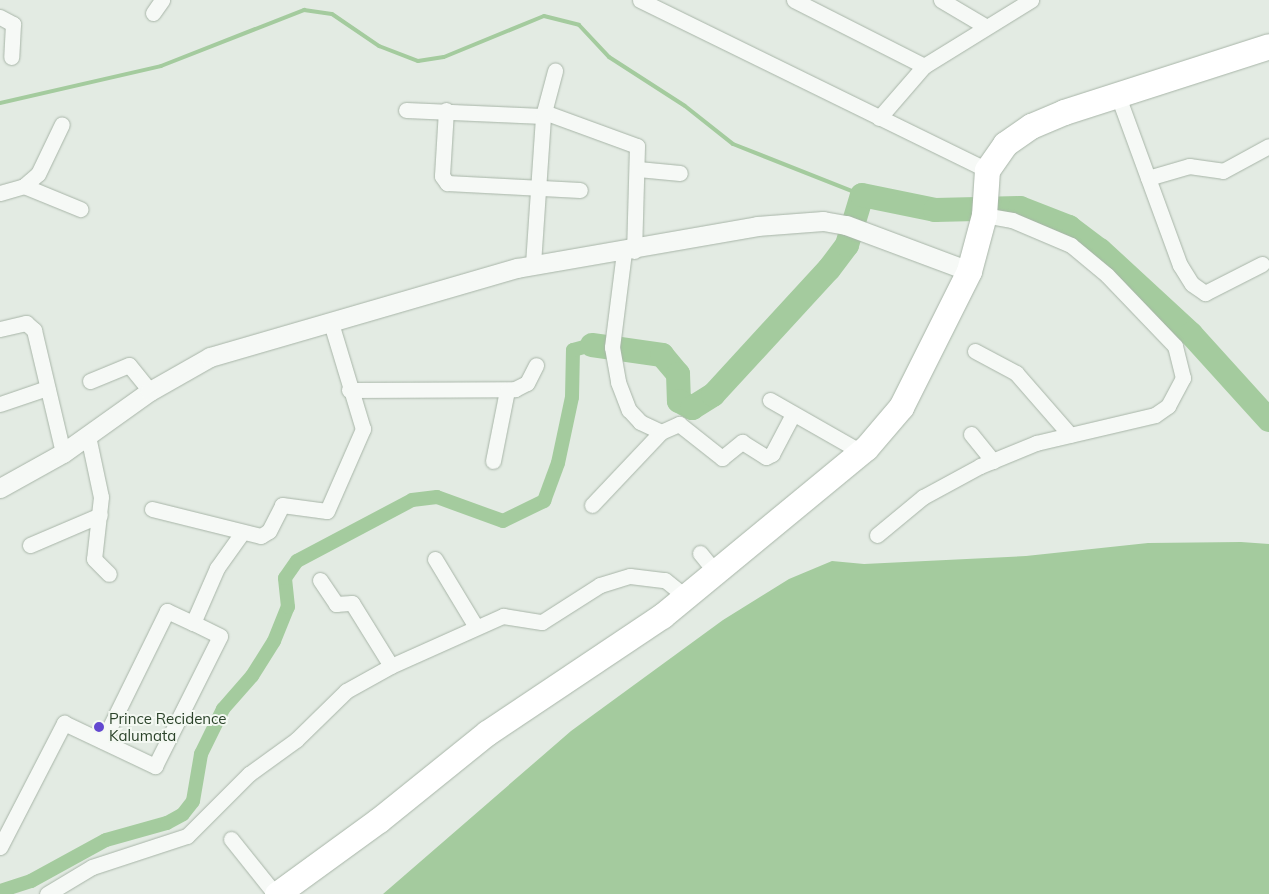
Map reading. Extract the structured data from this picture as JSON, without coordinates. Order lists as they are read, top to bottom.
{
  "places": ["Prince Recidence Kalumata"]
}
